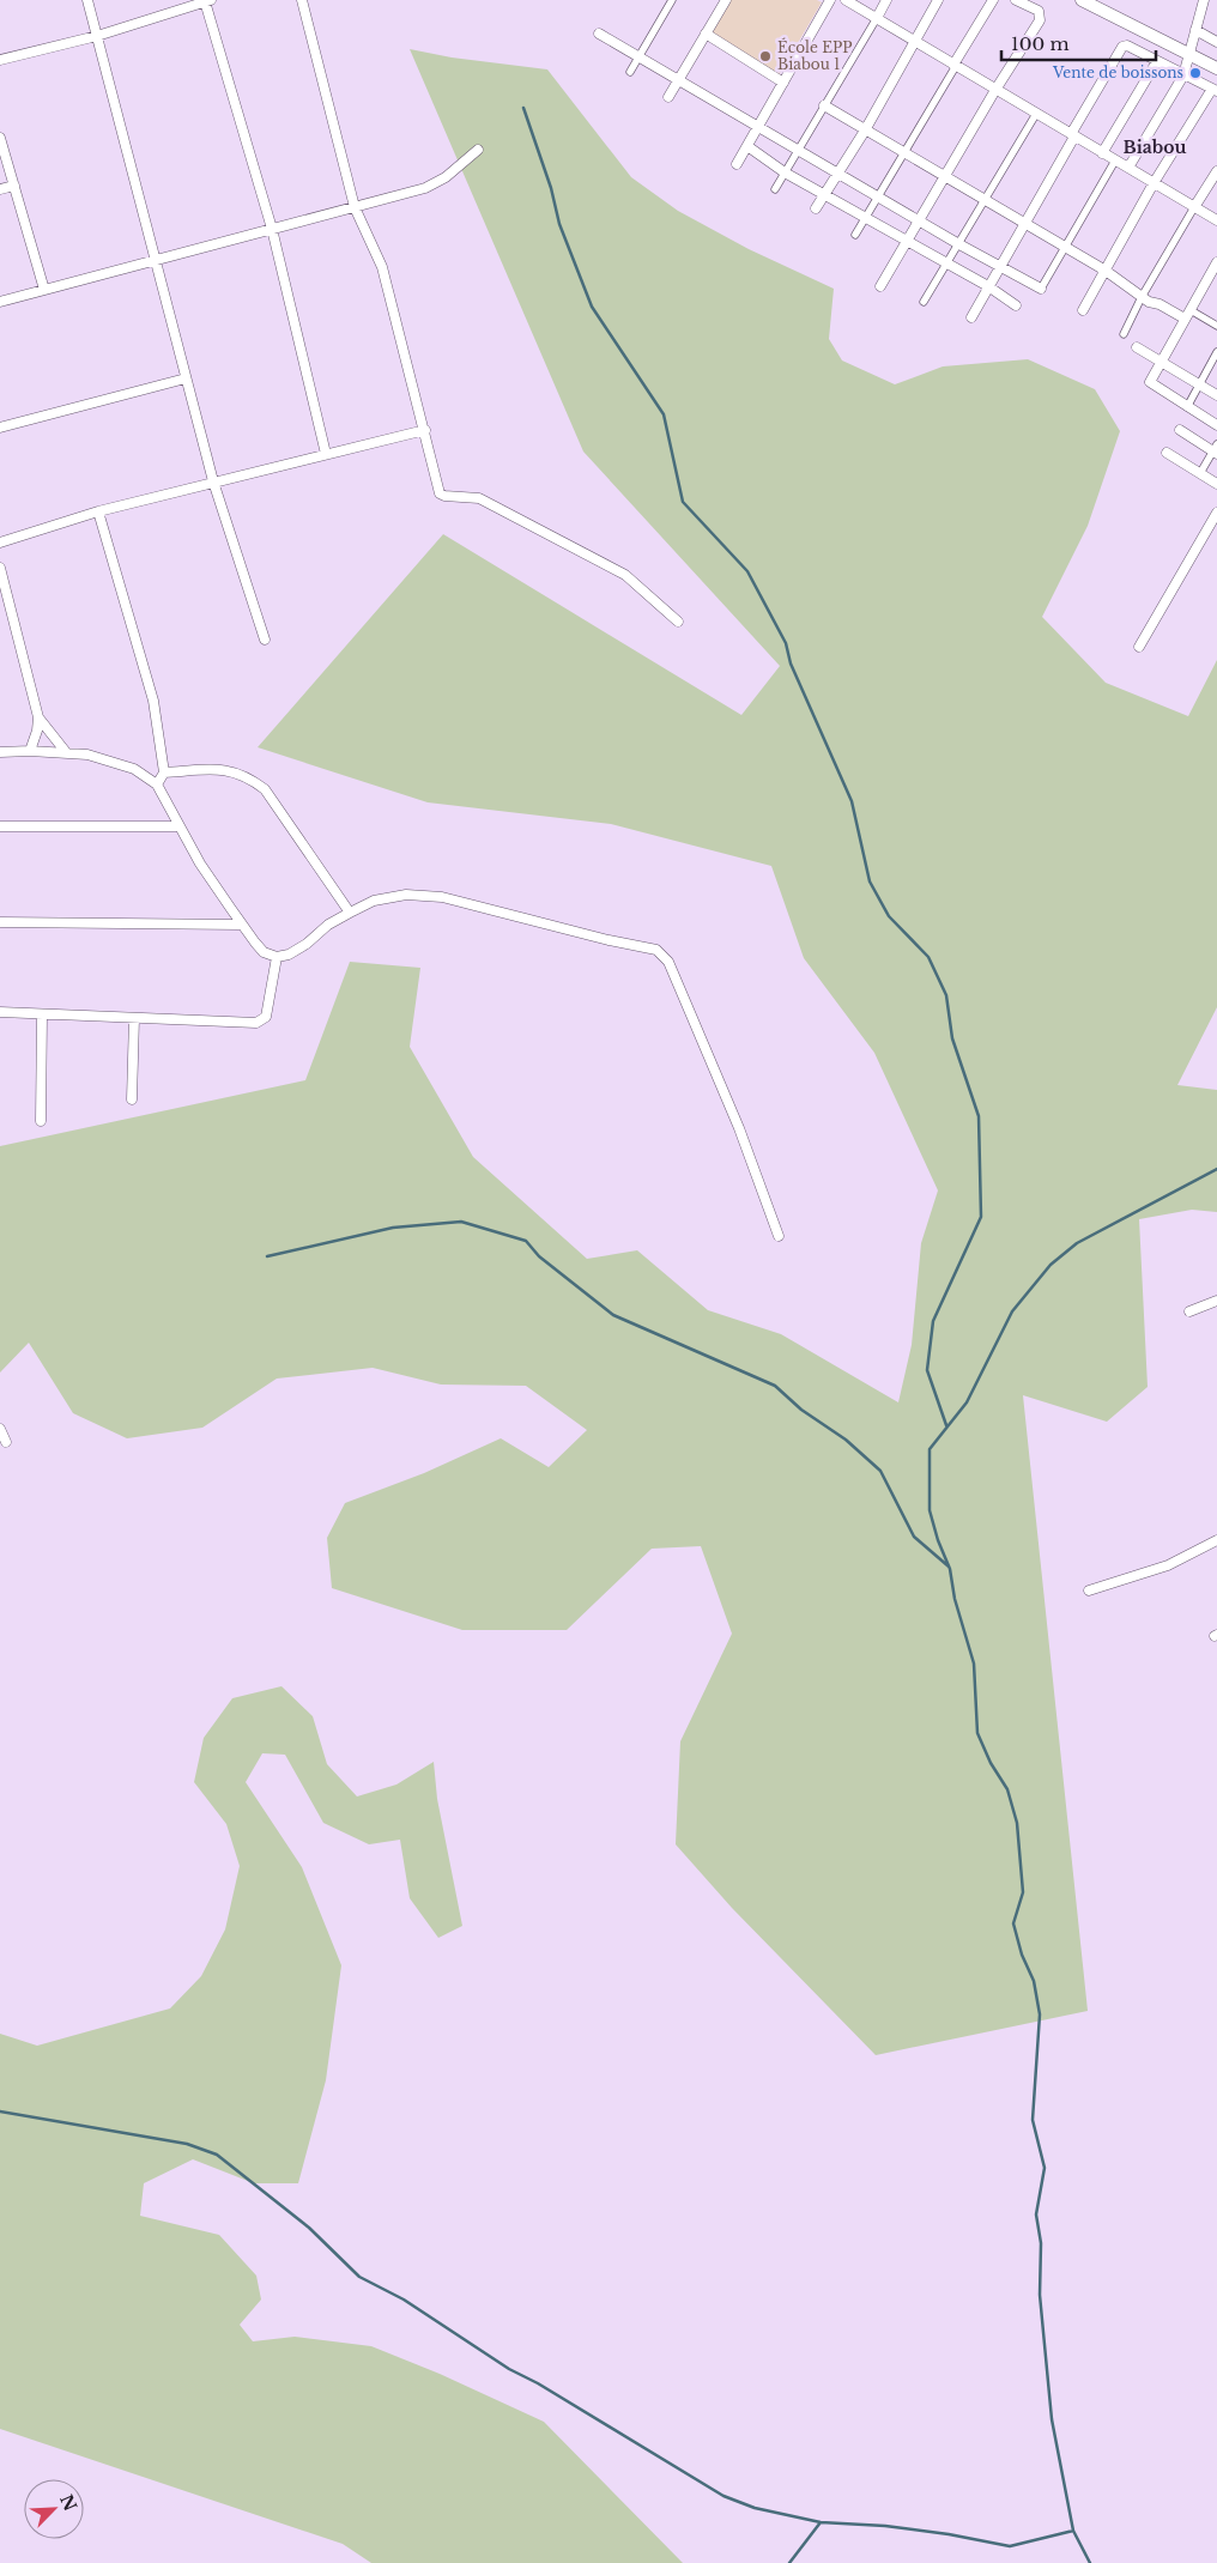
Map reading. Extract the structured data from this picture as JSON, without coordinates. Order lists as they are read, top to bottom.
{
  "districts": ["Biabou"],
  "places": ["École EPP Biabou 1", "Vente de boissons"],
  "scale_bar": "100 m",
  "north": "top right"
}
